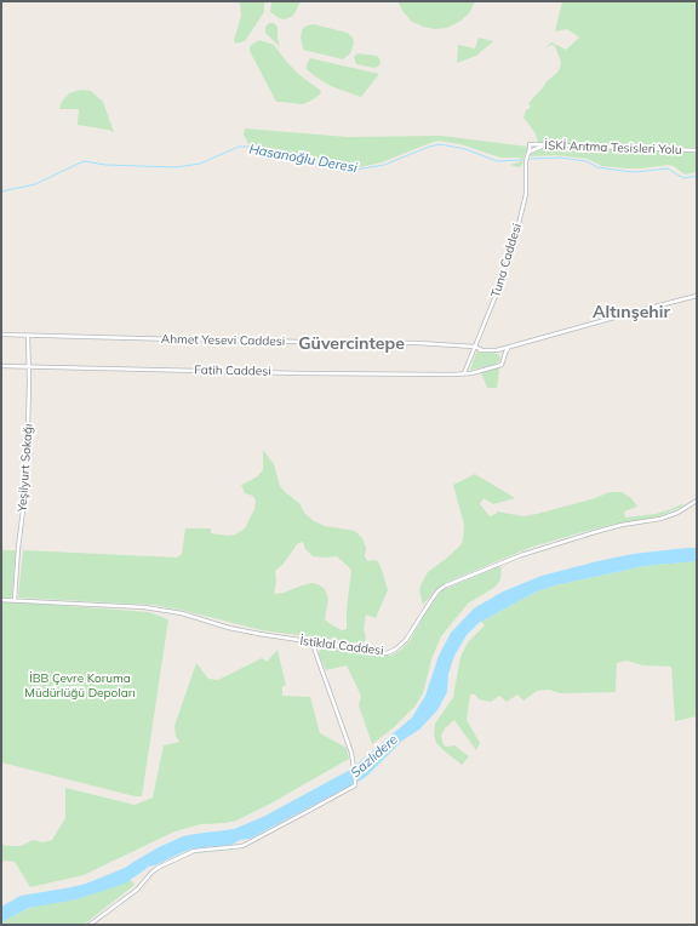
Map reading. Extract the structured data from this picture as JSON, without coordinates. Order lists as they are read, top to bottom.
{
  "streets": {
    "main road": [
      "İSKİ Arıtma Tesisleri Yolu",
      "Tuna Caddesi",
      "Ahmet Yesevi Caddesi",
      "Fatih Caddesi",
      "Yeşilyurt Sokağı",
      "İstiklal Caddesi"
    ]
  },
  "crossings": [
    ["İSKİ Arıtma Tesisleri Yolu", "Tuna Caddesi"],
    ["Tuna Caddesi", "Ahmet Yesevi Caddesi"],
    ["Tuna Caddesi", "Fatih Caddesi"],
    ["Ahmet Yesevi Caddesi", "Yeşilyurt Sokağı"],
    ["Fatih Caddesi", "Yeşilyurt Sokağı"],
    ["Yeşilyurt Sokağı", "İstiklal Caddesi"]
  ],
  "districts": ["Altınşehir", "Güvercintepe"],
  "water": ["Hasanoğlu Deresi", "Sazlıdere"],
  "parks": ["İBB Çevre Koruma Müdürlüğü Depoları"]
}
